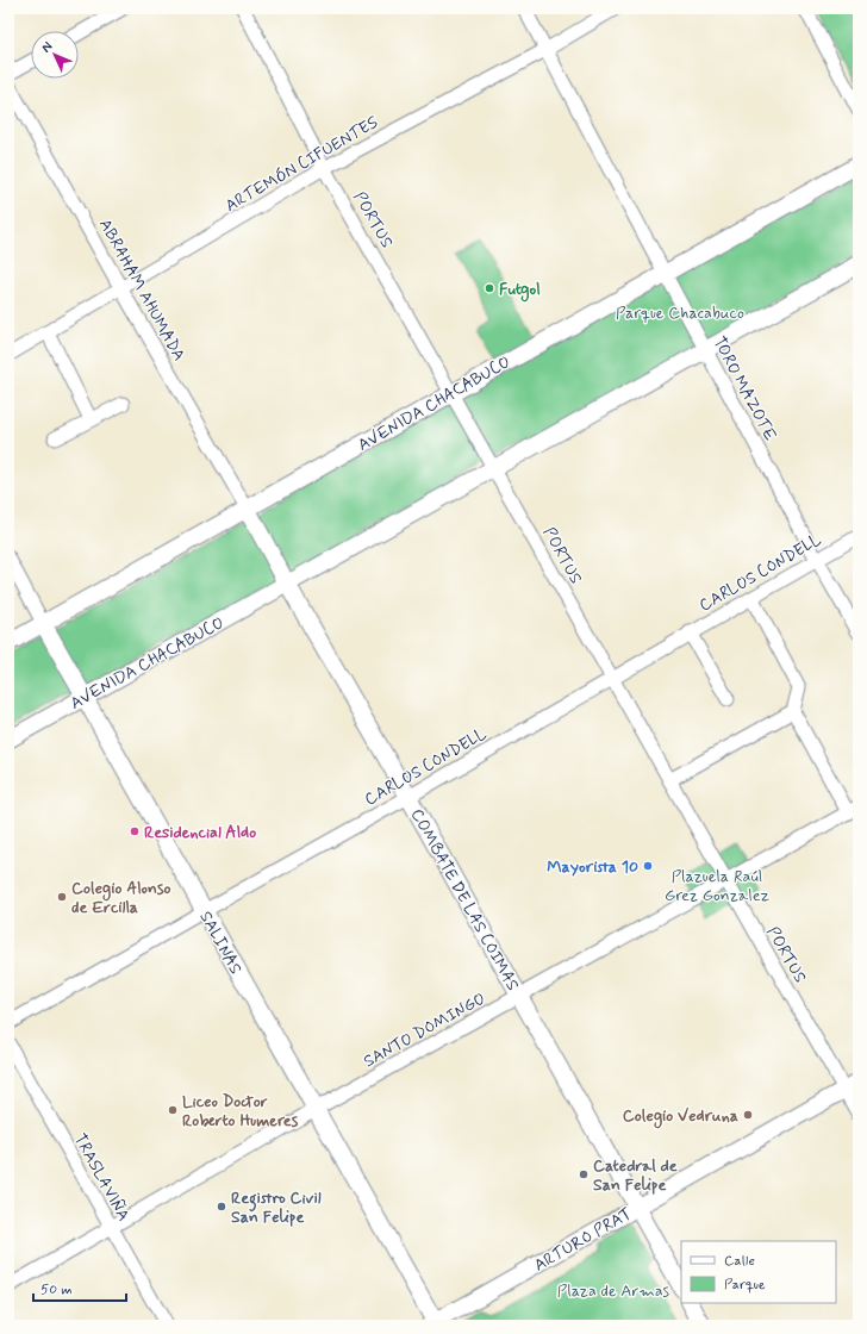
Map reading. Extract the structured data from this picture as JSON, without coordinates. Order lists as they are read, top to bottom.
{
  "streets": {
    "main road": [
      "AVENIDA CHACABUCO",
      "COMBATE DE LAS COIMAS",
      "SALINAS",
      "ARTURO PRAT"
    ],
    "street": [
      "ARTEMÓN CIFUENTES",
      "PORTUS",
      "ABRAHAM AHUMADA",
      "TORO MAZOTE",
      "CARLOS CONDELL",
      "SANTO DOMINGO",
      "TRASLAVIÑA"
    ]
  },
  "crossings": [
    ["ARTEMÓN CIFUENTES", "PORTUS"],
    ["ARTEMÓN CIFUENTES", "ABRAHAM AHUMADA"],
    ["ARTEMÓN CIFUENTES", "TORO MAZOTE"],
    ["PORTUS", "AVENIDA CHACABUCO"],
    ["PORTUS", "CARLOS CONDELL"],
    ["PORTUS", "SANTO DOMINGO"],
    ["PORTUS", "ARTURO PRAT"],
    ["ABRAHAM AHUMADA", "AVENIDA CHACABUCO"],
    ["ABRAHAM AHUMADA", "COMBATE DE LAS COIMAS"],
    ["TORO MAZOTE", "AVENIDA CHACABUCO"],
    ["TORO MAZOTE", "CARLOS CONDELL"],
    ["AVENIDA CHACABUCO", "COMBATE DE LAS COIMAS"],
    ["AVENIDA CHACABUCO", "SALINAS"],
    ["CARLOS CONDELL", "COMBATE DE LAS COIMAS"],
    ["CARLOS CONDELL", "SALINAS"],
    ["COMBATE DE LAS COIMAS", "SANTO DOMINGO"],
    ["COMBATE DE LAS COIMAS", "ARTURO PRAT"],
    ["SALINAS", "SANTO DOMINGO"],
    ["SALINAS", "ARTURO PRAT"],
    ["SANTO DOMINGO", "TRASLAVIÑA"]
  ],
  "parks": ["Parque Chacabuco", "Plazuela Raúl Grez Gonzalez", "Plaza de Armas"],
  "places": [
    "Futgol",
    "Residencial Aldo",
    "Mayorista 10",
    "Colegio Alonso de Ercilla",
    "Liceo Doctor Roberto Humeres",
    "Colegio Vedruna",
    "Catedral de San Felipe",
    "Registro Civil San Felipe"
  ],
  "legend": ["Calle", "Parque"],
  "scale_bar": "50 m",
  "north": "top left"
}
